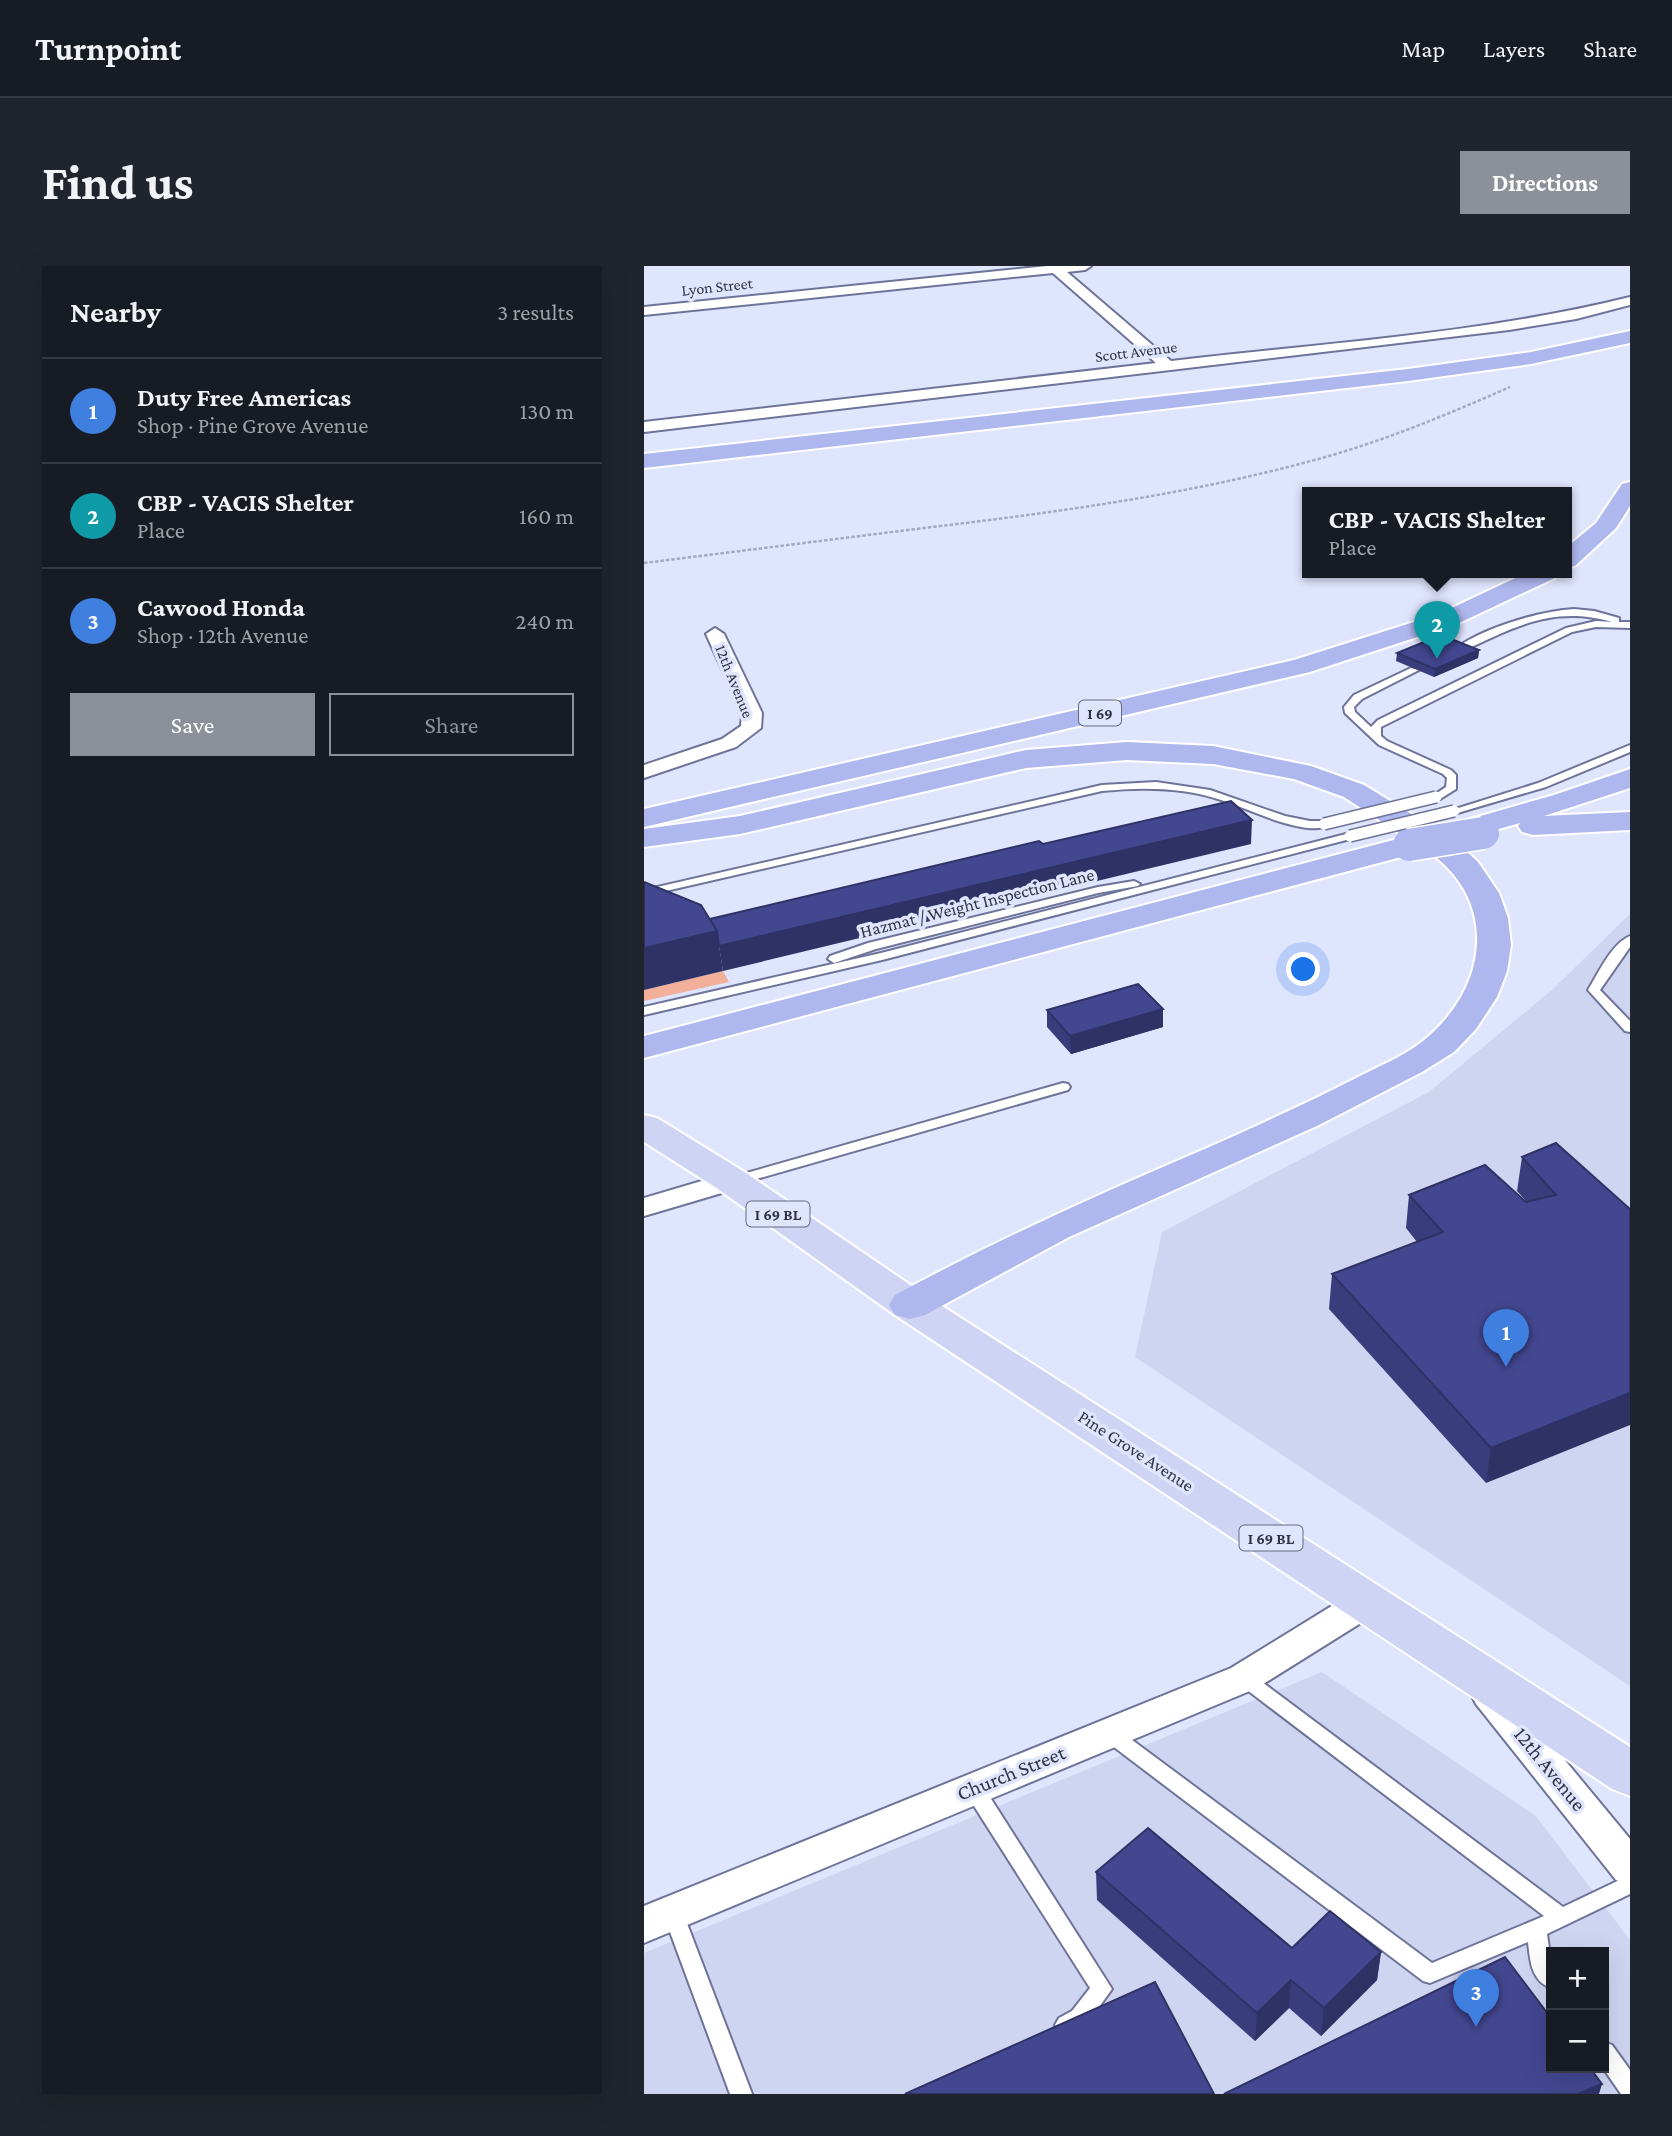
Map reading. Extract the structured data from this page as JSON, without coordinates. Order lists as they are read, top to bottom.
{
  "streets": {
    "highway": ["I 69"],
    "main road": ["I 69 BL", "Pine Grove Avenue"],
    "street": [
      "Lyon Street",
      "Scott Avenue",
      "12th Avenue",
      "Church Street"
    ]
  },
  "crossings": [
    ["12th Avenue", "Pine Grove Avenue"],
    ["Pine Grove Avenue", "Church Street"]
  ],
  "page": {
    "header": "Turnpoint",
    "nav": ["Map", "Layers", "Share"],
    "buttons": [
      "Directions",
      ["Save", "Share"]
    ],
    "title": "Find us",
    "heading": ["Nearby", "3 results"],
    "list": [
      {
        "mark": "1",
        "name": "Duty Free Americas",
        "note": "Shop · Pine Grove Avenue",
        "value": "130 m"
      },
      {
        "mark": "2",
        "name": "CBP - VACIS Shelter",
        "note": "Place",
        "value": "160 m"
      },
      {
        "mark": "3",
        "name": "Cawood Honda",
        "note": "Shop · 12th Avenue",
        "value": "240 m"
      }
    ],
    "popup": ["CBP - VACIS Shelter", "Place"],
    "pins": ["2", "1", "3"],
    "map_buttons": ["+", "−"]
  }
}
